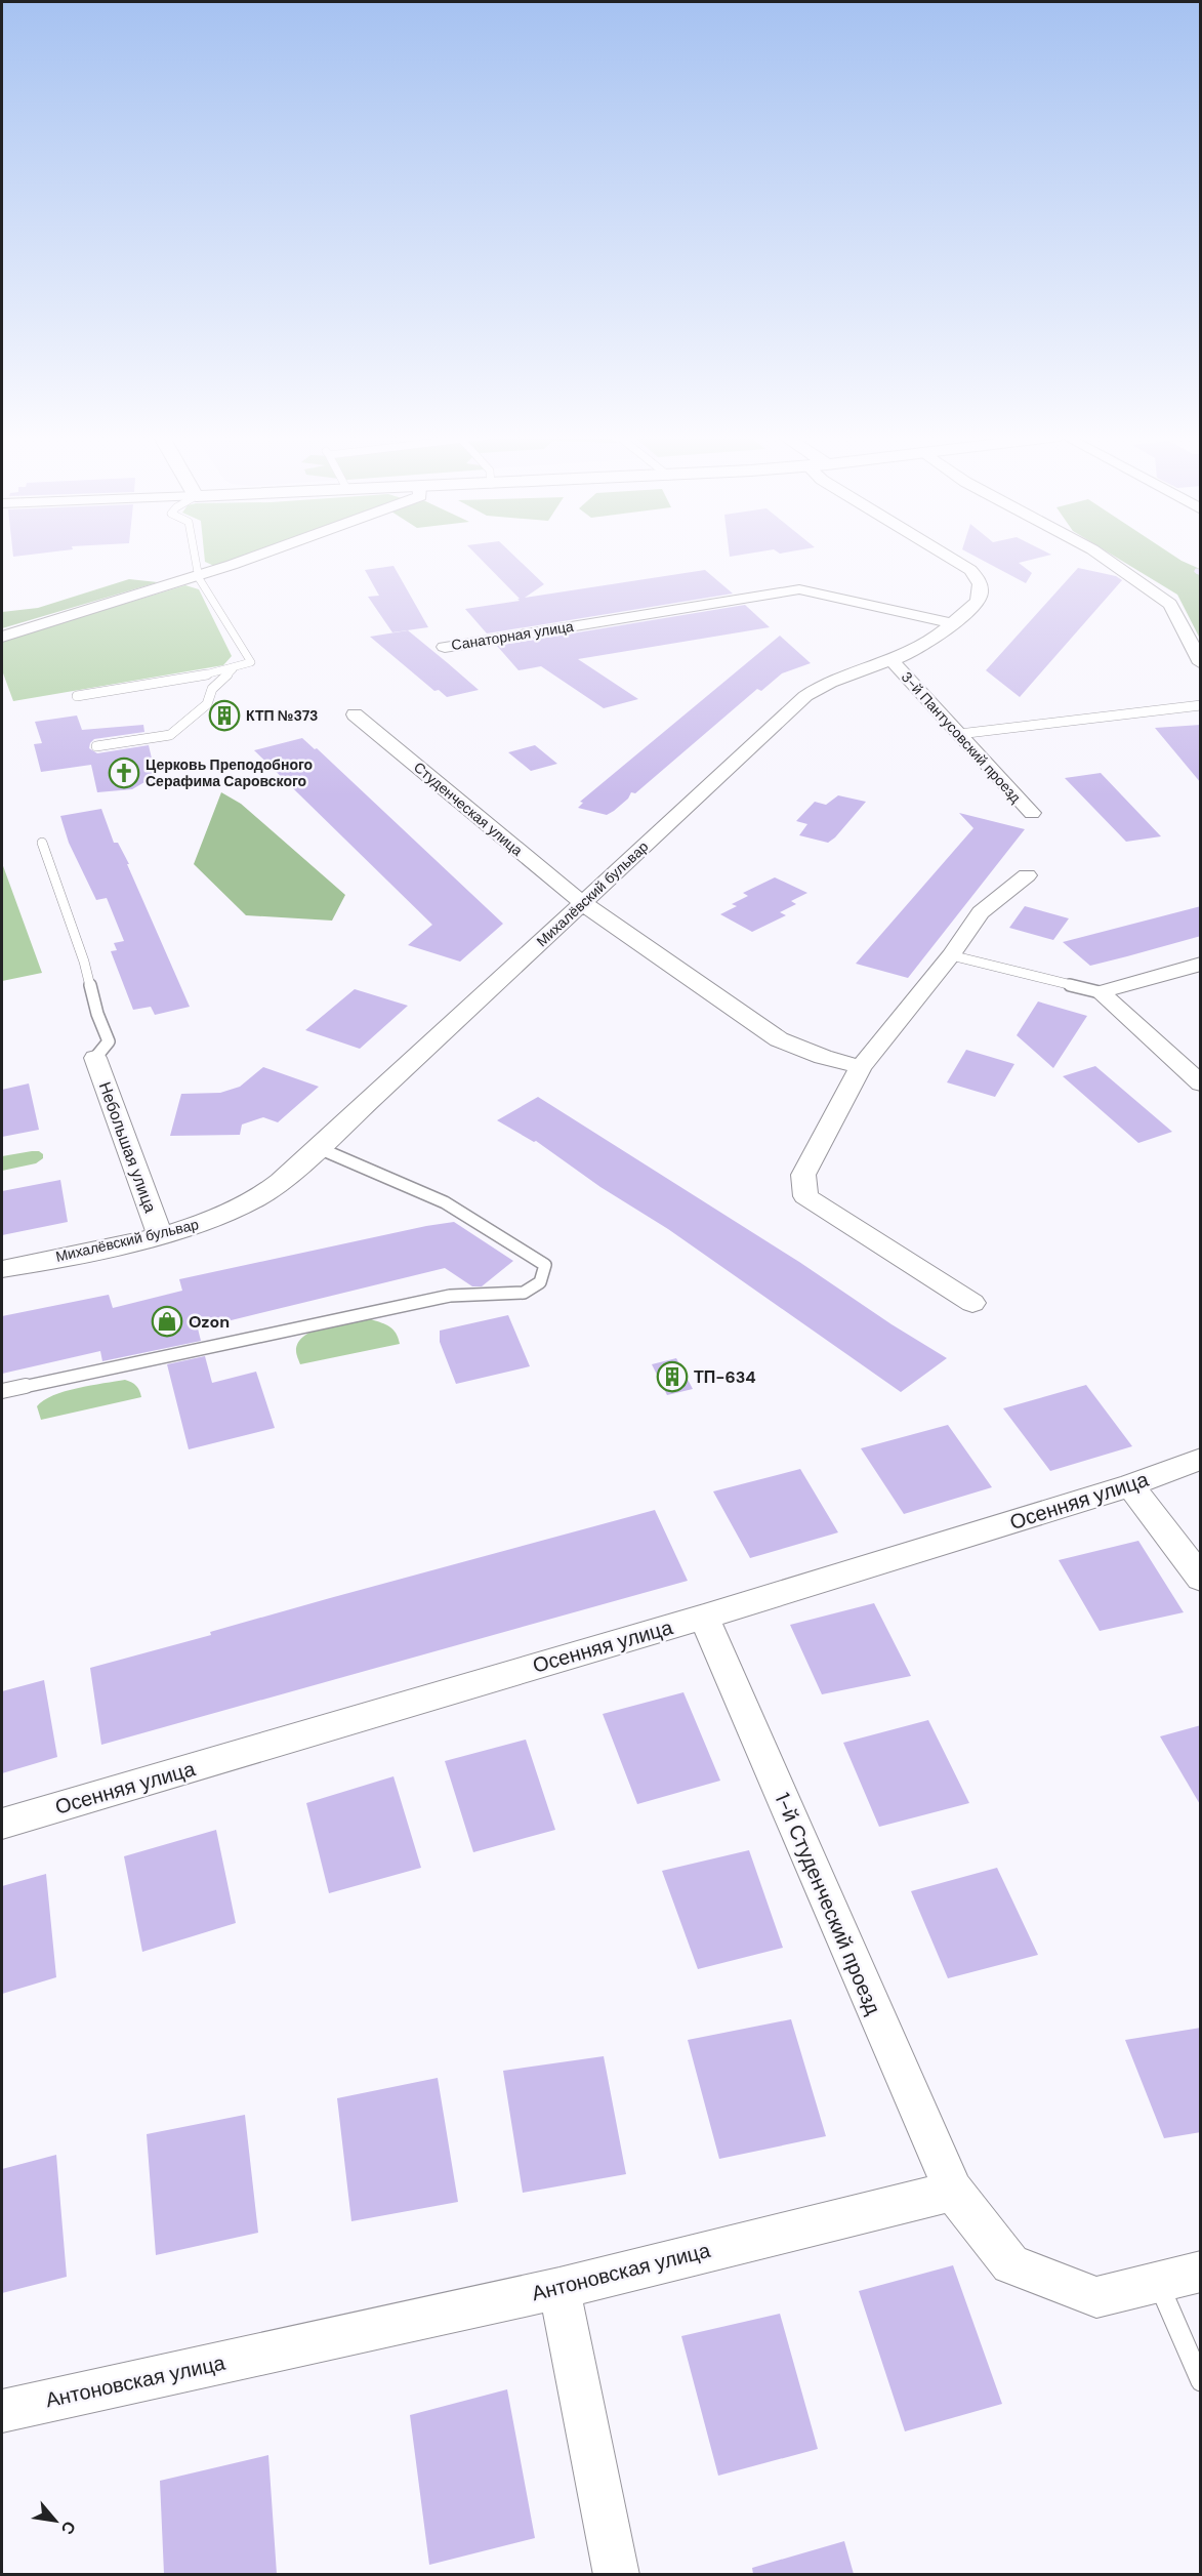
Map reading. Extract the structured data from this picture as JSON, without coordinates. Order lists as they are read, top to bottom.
{
  "streets": {
    "street": [
      "Санаторная улица",
      "3-й Пантусовский проезд",
      "Студенческая улица",
      "Михалёвский бульвар",
      "Небольшая улица",
      "Осенняя улица",
      "1-й Студенческий проезд",
      "Антоновская улица"
    ]
  },
  "crossings": [
    ["Санаторная улица", "Михалёвский бульвар"],
    ["3-й Пантусовский проезд", "Михалёвский бульвар"],
    ["Студенческая улица", "Михалёвский бульвар"],
    ["Михалёвский бульвар", "Небольшая улица"],
    ["Осенняя улица", "1-й Студенческий проезд"],
    ["1-й Студенческий проезд", "Антоновская улица"]
  ],
  "places": {
    "building": ["КТП №373", "ТП-634"],
    "church": ["Церковь Преподобного Серафима Саровского"],
    "shop": ["Ozon"]
  },
  "north": "bottom right"
}
